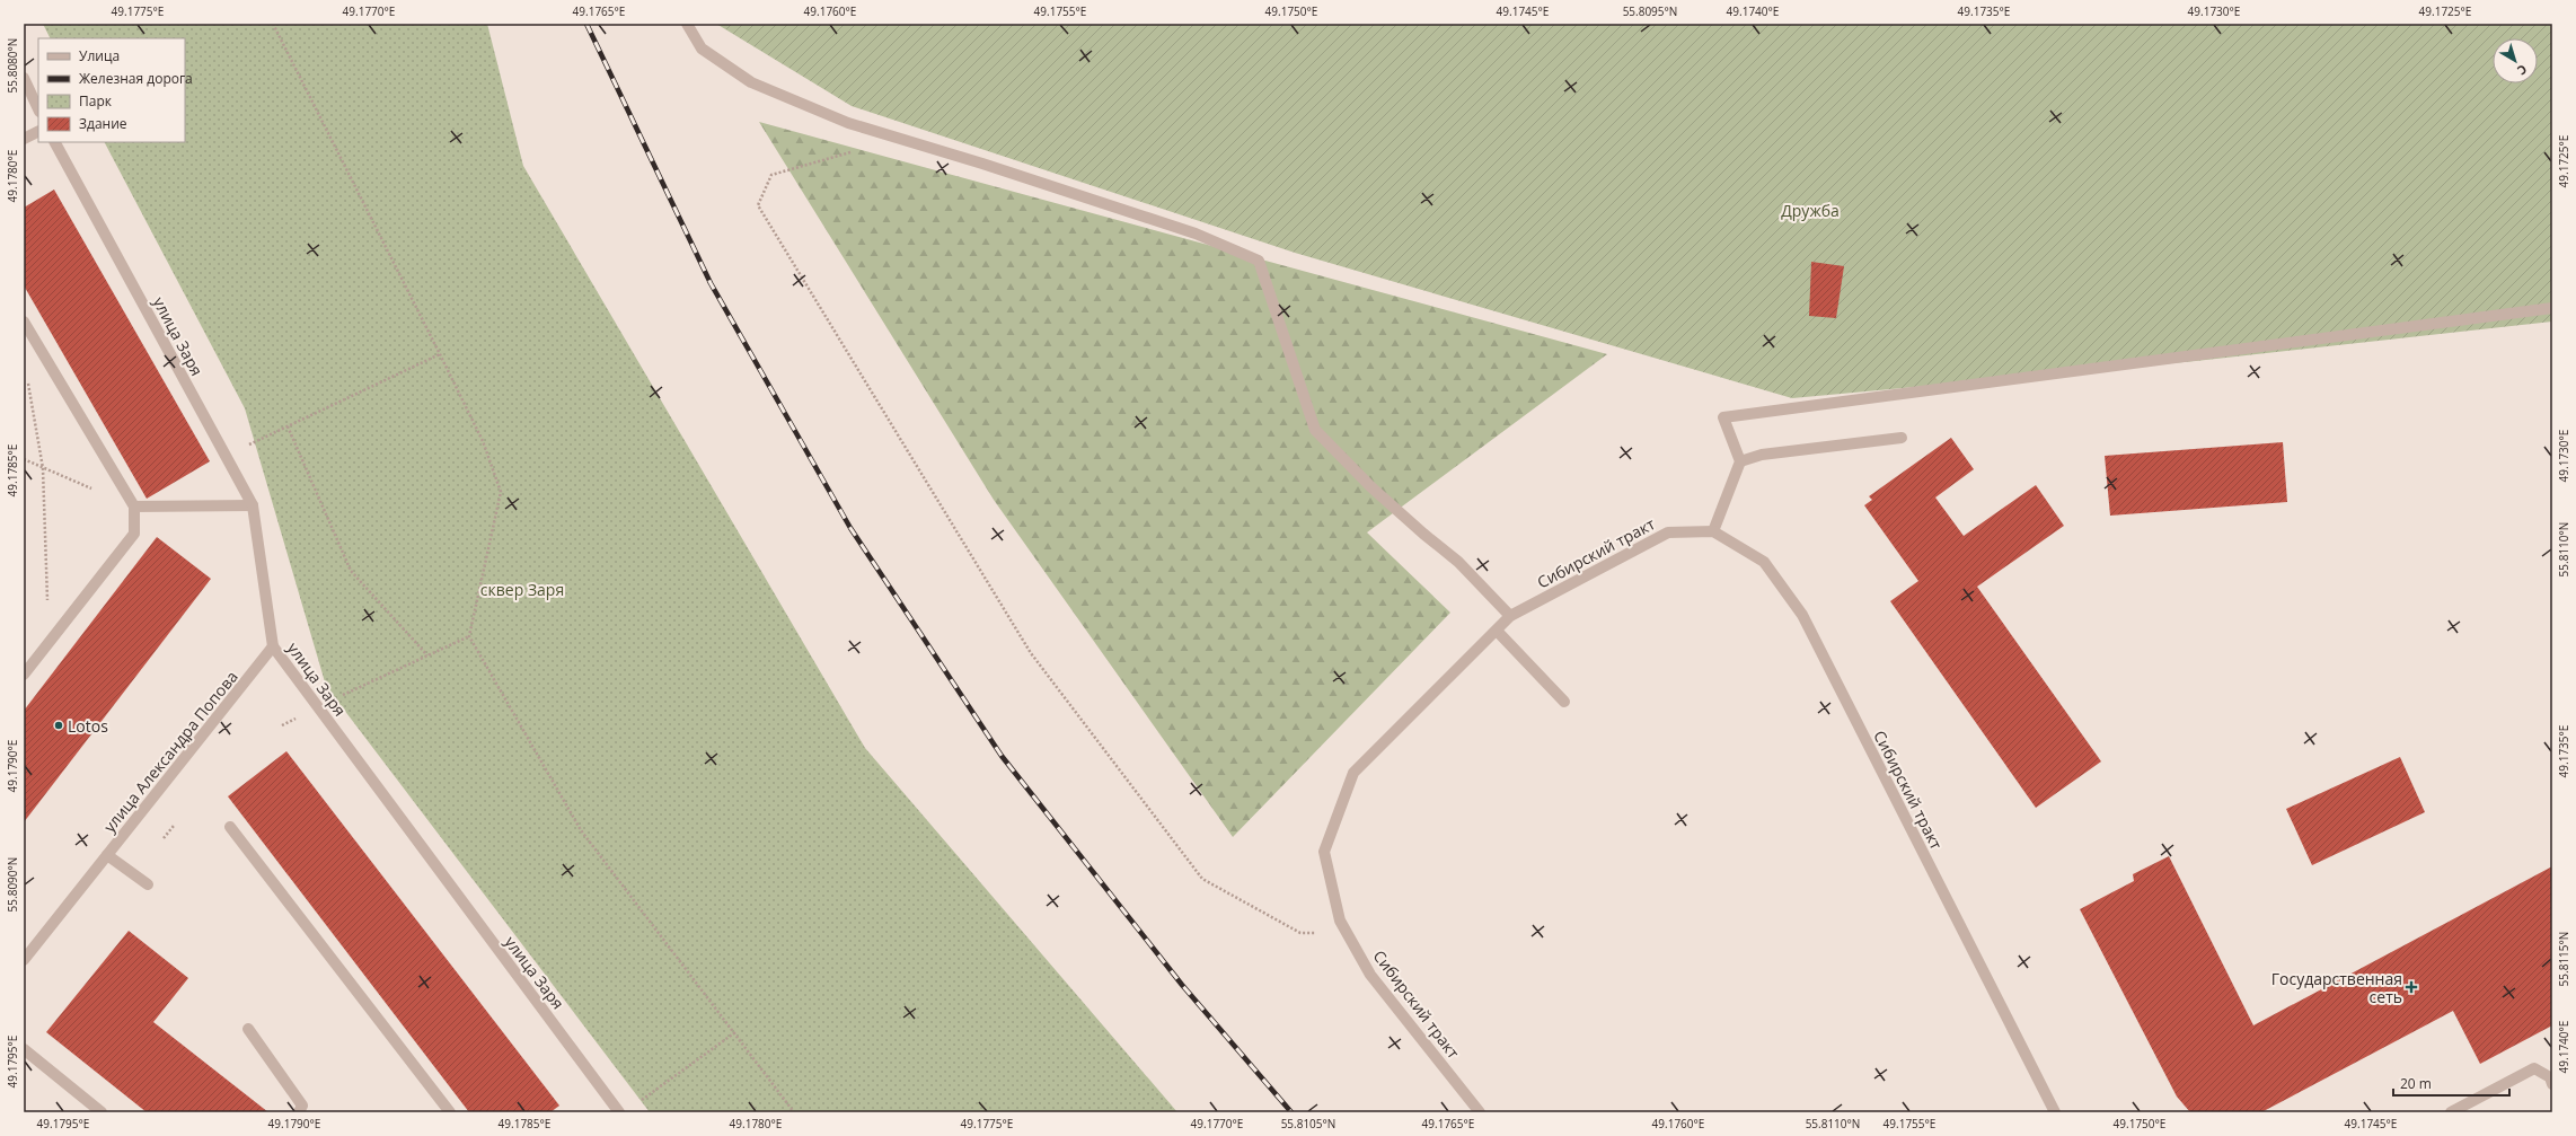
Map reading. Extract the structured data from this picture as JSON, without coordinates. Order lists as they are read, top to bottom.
{
  "streets": {
    "street": ["улица Заря", "Сибирский тракт", "улица Александра Попова"]
  },
  "crossings": [
    ["улица Заря", "улица Александра Попова"]
  ],
  "parks": ["Дружба", "сквер Заря"],
  "places": {
    "other": ["Lotos"],
    "health": ["Государственная сеть"]
  },
  "legend": [
    "Улица",
    "Железная дорога",
    "Парк",
    "Здание"
  ],
  "scale_bar": "20 m",
  "north": "bottom right",
  "coordinates": [
    "49.1775°E",
    "49.1770°E",
    "49.1765°E",
    "49.1760°E",
    "49.1755°E",
    "49.1750°E",
    "49.1745°E",
    "55.8095°N",
    "49.1740°E",
    "49.1735°E",
    "49.1730°E",
    "49.1725°E",
    "55.8080°N",
    "49.1780°E",
    "49.1785°E",
    "55.8110°N",
    "49.1790°E",
    "55.8090°N",
    "55.8115°N",
    "49.1795°E",
    "55.8105°N"
  ]
}
